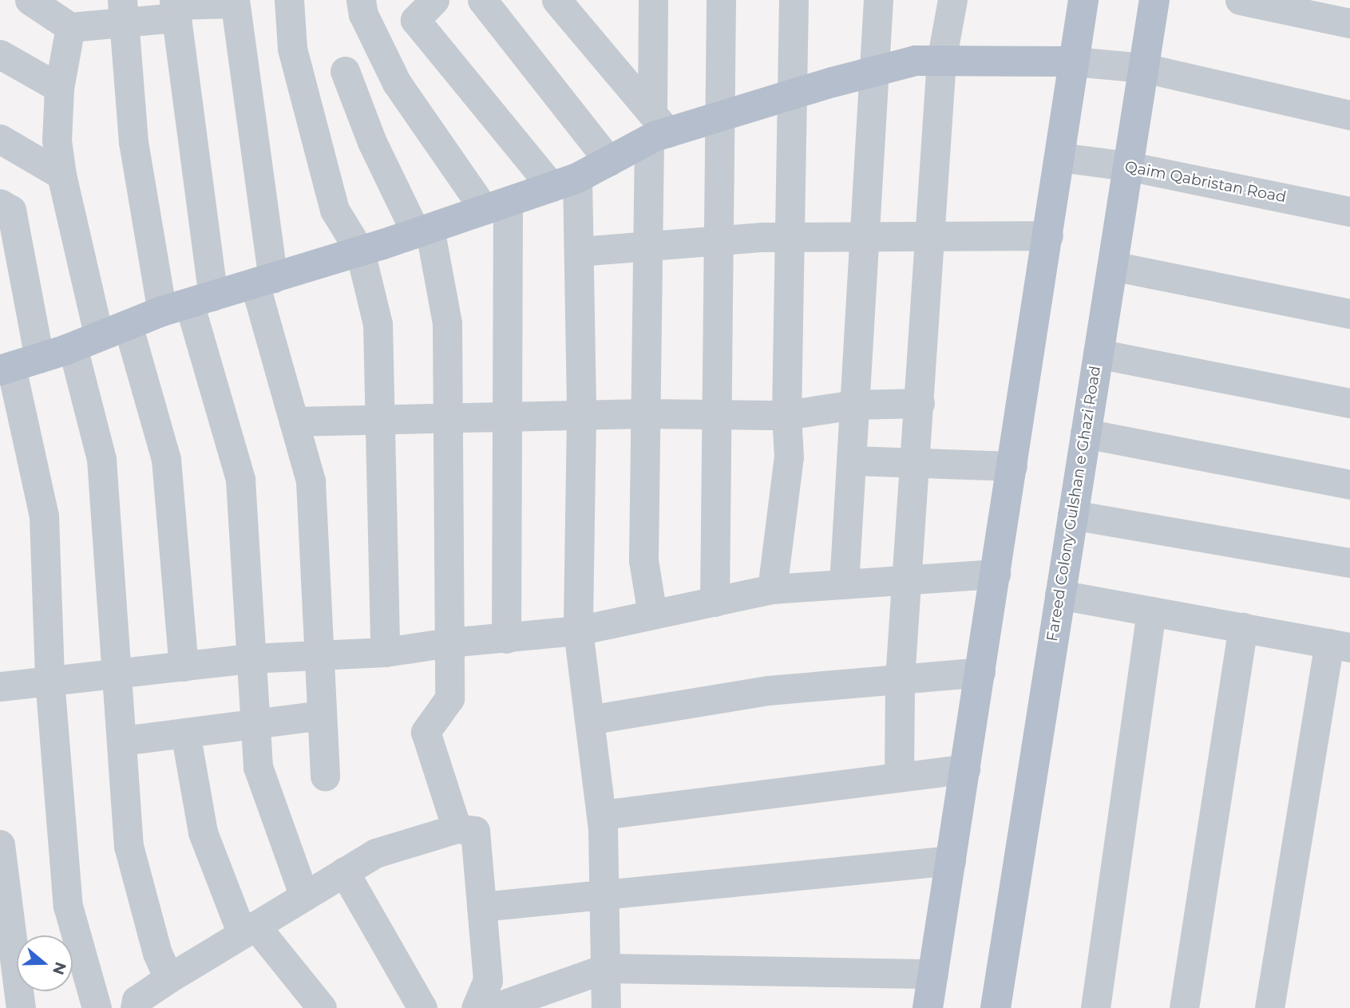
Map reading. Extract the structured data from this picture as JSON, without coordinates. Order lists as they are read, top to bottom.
{
  "streets": {
    "main road": ["Fareed Colony Gulshan e Ghazi Road"],
    "street": ["Qaim Qabristan Road"]
  },
  "crossings": [
    ["Qaim Qabristan Road", "Fareed Colony Gulshan e Ghazi Road"]
  ],
  "north": "right"
}
